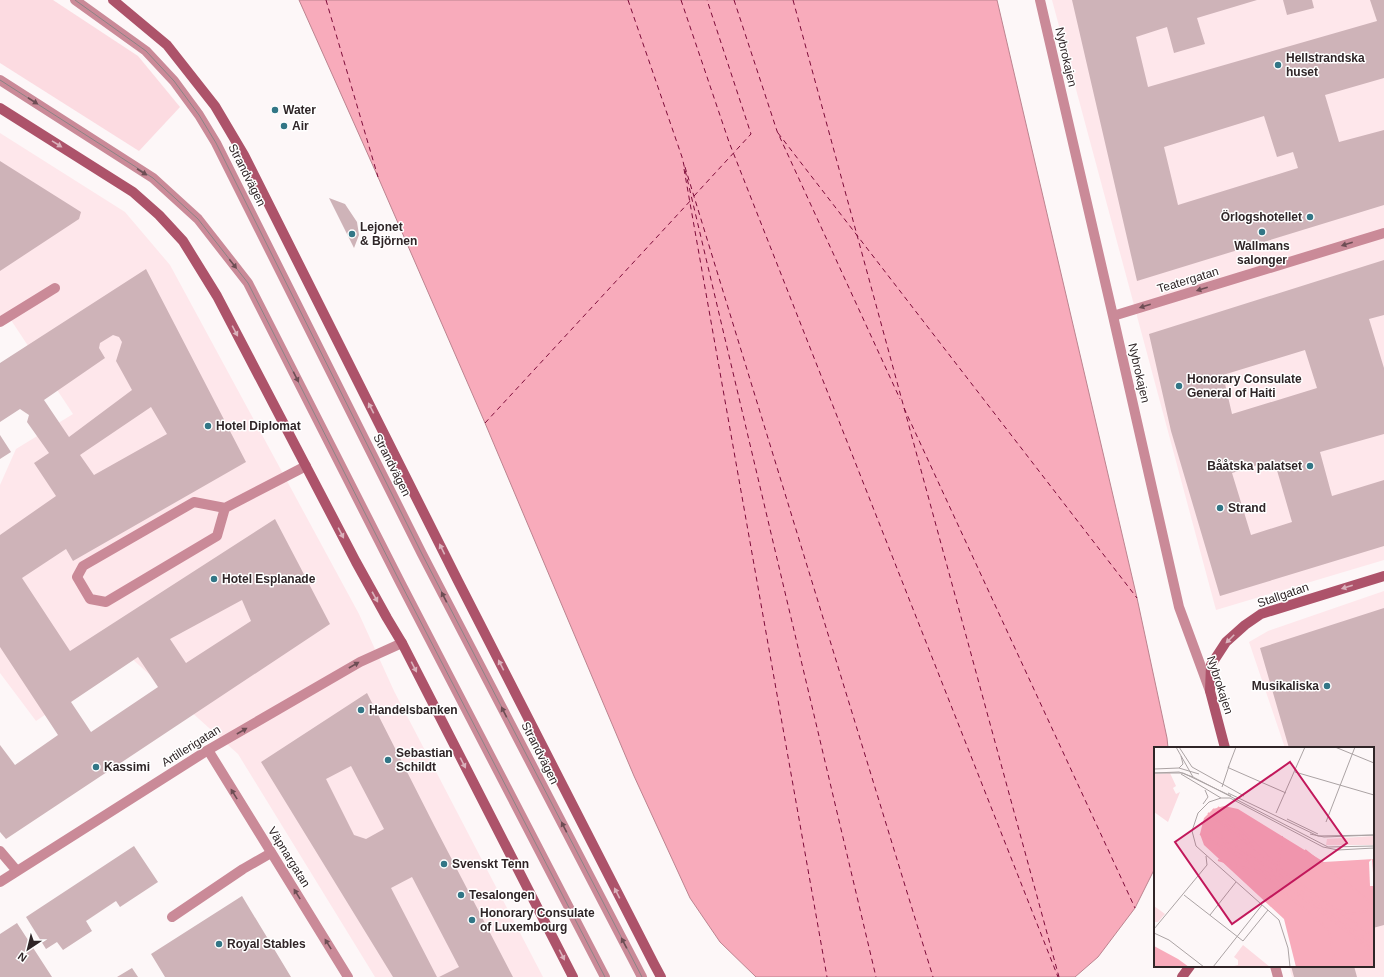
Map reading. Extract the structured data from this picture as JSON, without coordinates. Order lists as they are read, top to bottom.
{
  "streets": {
    "street": [
      "Nybrokajen",
      "Strandvägen",
      "Teatergatan",
      "Stallgatan",
      "Artillerigatan",
      "Väpnargatan"
    ]
  },
  "crossings": [
    ["Nybrokajen", "Teatergatan"],
    ["Nybrokajen", "Stallgatan"],
    ["Artillerigatan", "Väpnargatan"]
  ],
  "one_way": [
    "Teatergatan",
    "Stallgatan",
    "Artillerigatan",
    "Väpnargatan"
  ],
  "places": [
    "Hellstrandska huset",
    "Water",
    "Air",
    "Örlogshotellet",
    "Wallmans salonger",
    "Lejonet & Björnen",
    "Honorary Consulate General of Haiti",
    "Hotel Diplomat",
    "Bååtska palatset",
    "Strand",
    "Hotel Esplanade",
    "Musikaliska",
    "Handelsbanken",
    "Sebastian Schildt",
    "Kassimi",
    "Svenskt Tenn",
    "Tesalongen",
    "Honorary Consulate of Luxembourg",
    "Royal Stables"
  ],
  "north": "bottom left"
}
